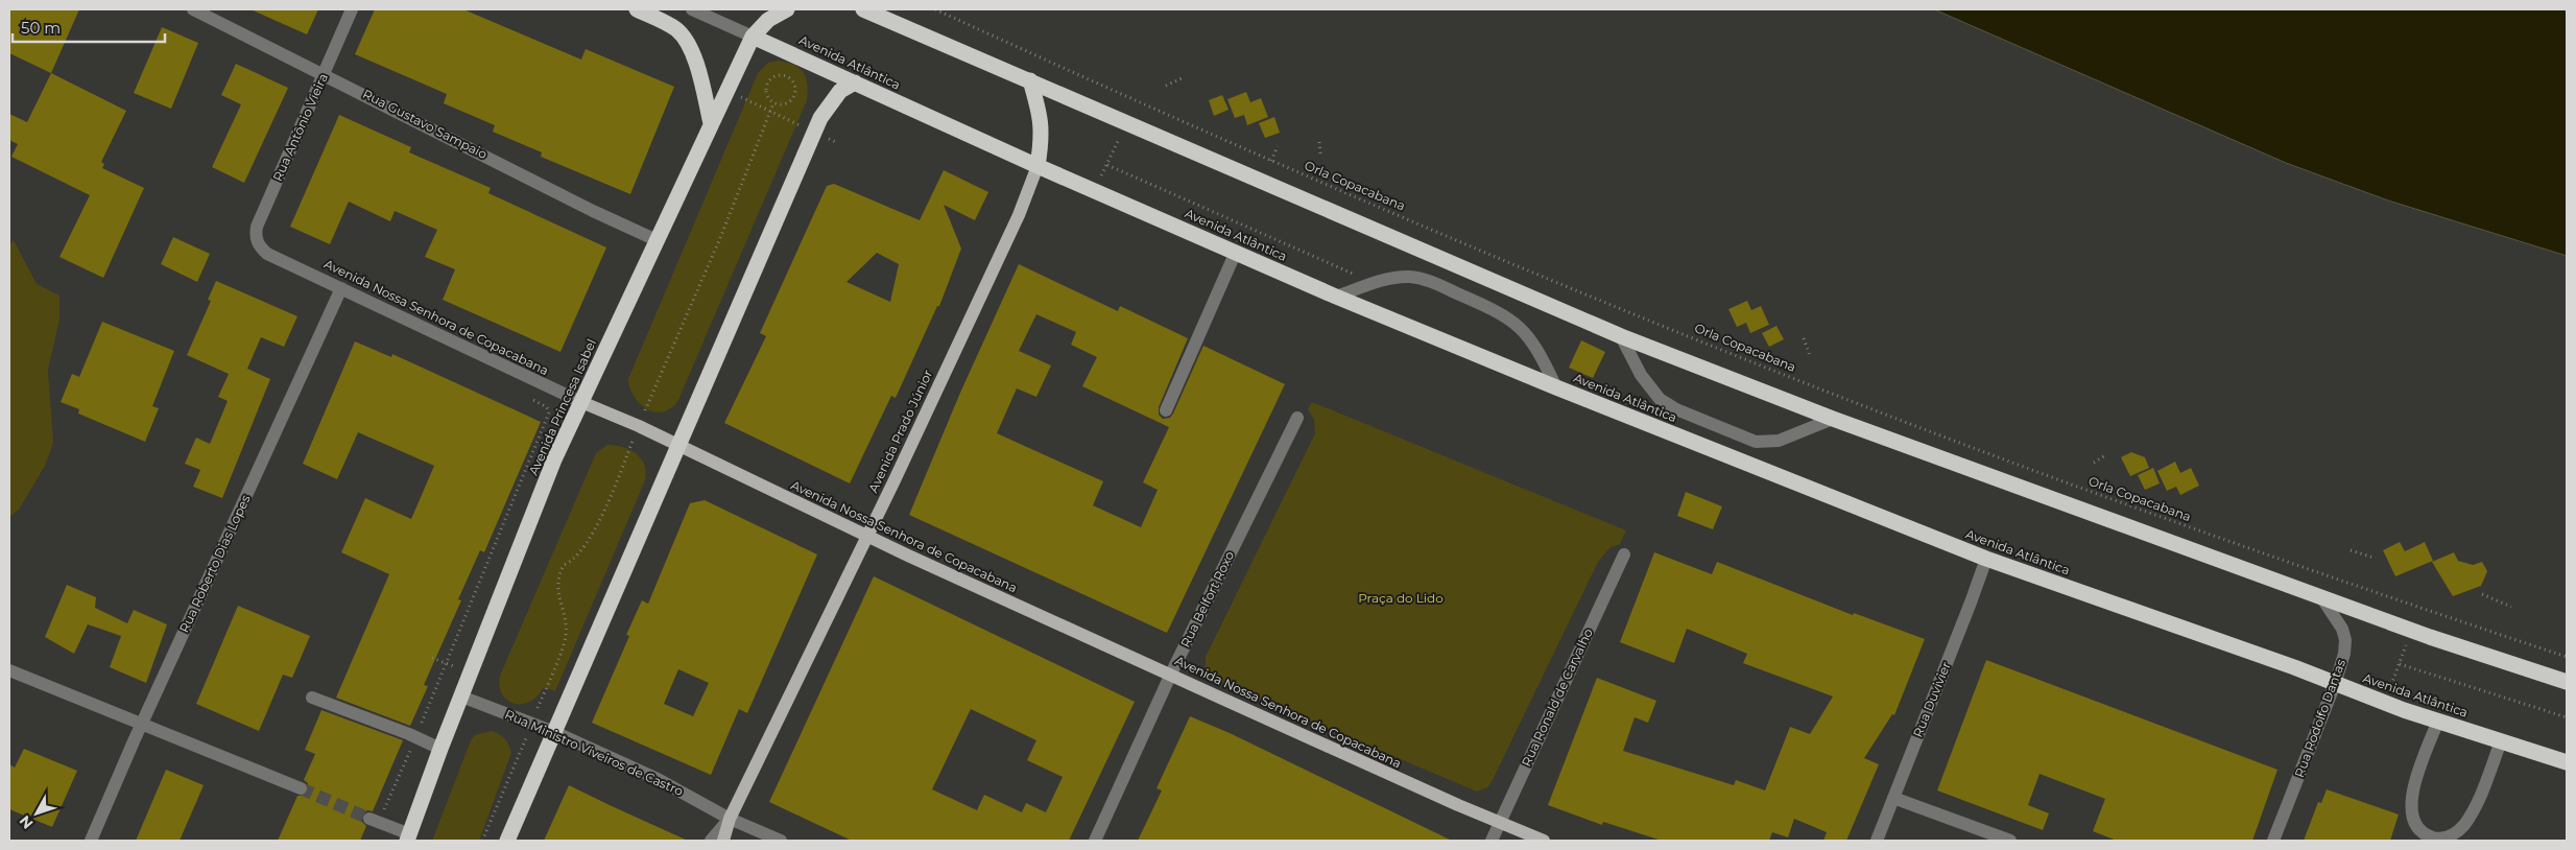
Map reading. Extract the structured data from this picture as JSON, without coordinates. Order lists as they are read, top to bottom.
{
  "streets": {
    "highway": ["Avenida Atlântica", "Avenida Princesa Isabel"],
    "main road": ["Avenida Nossa Senhora de Copacabana", "Avenida Prado Júnior"],
    "street": [
      "Rua Gustavo Sampaio",
      "Rua Antônio Vieira",
      "Rua Roberto Dias Lopes",
      "Rua Belfort Roxo",
      "Rua Ronald de Carvalho",
      "Rua Duvivier",
      "Rua Rodolfo Dantas",
      "Rua Ministro Viveiros de Castro"
    ],
    "path": ["Orla Copacabana"]
  },
  "crossings": [
    ["Avenida Atlântica", "Avenida Princesa Isabel"],
    ["Avenida Atlântica", "Avenida Prado Júnior"],
    ["Avenida Atlântica", "Rua Duvivier"],
    ["Avenida Atlântica", "Rua Rodolfo Dantas"],
    ["Rua Gustavo Sampaio", "Rua Antônio Vieira"],
    ["Rua Gustavo Sampaio", "Avenida Princesa Isabel"],
    ["Rua Antônio Vieira", "Avenida Nossa Senhora de Copacabana"],
    ["Avenida Nossa Senhora de Copacabana", "Avenida Princesa Isabel"],
    ["Avenida Nossa Senhora de Copacabana", "Avenida Prado Júnior"],
    ["Avenida Nossa Senhora de Copacabana", "Rua Roberto Dias Lopes"],
    ["Avenida Nossa Senhora de Copacabana", "Rua Belfort Roxo"],
    ["Avenida Nossa Senhora de Copacabana", "Rua Ronald de Carvalho"],
    ["Avenida Princesa Isabel", "Rua Ministro Viveiros de Castro"],
    ["Avenida Prado Júnior", "Rua Ministro Viveiros de Castro"]
  ],
  "parks": ["Praça do Lido"],
  "scale_bar": "50 m",
  "north": "bottom left"
}
